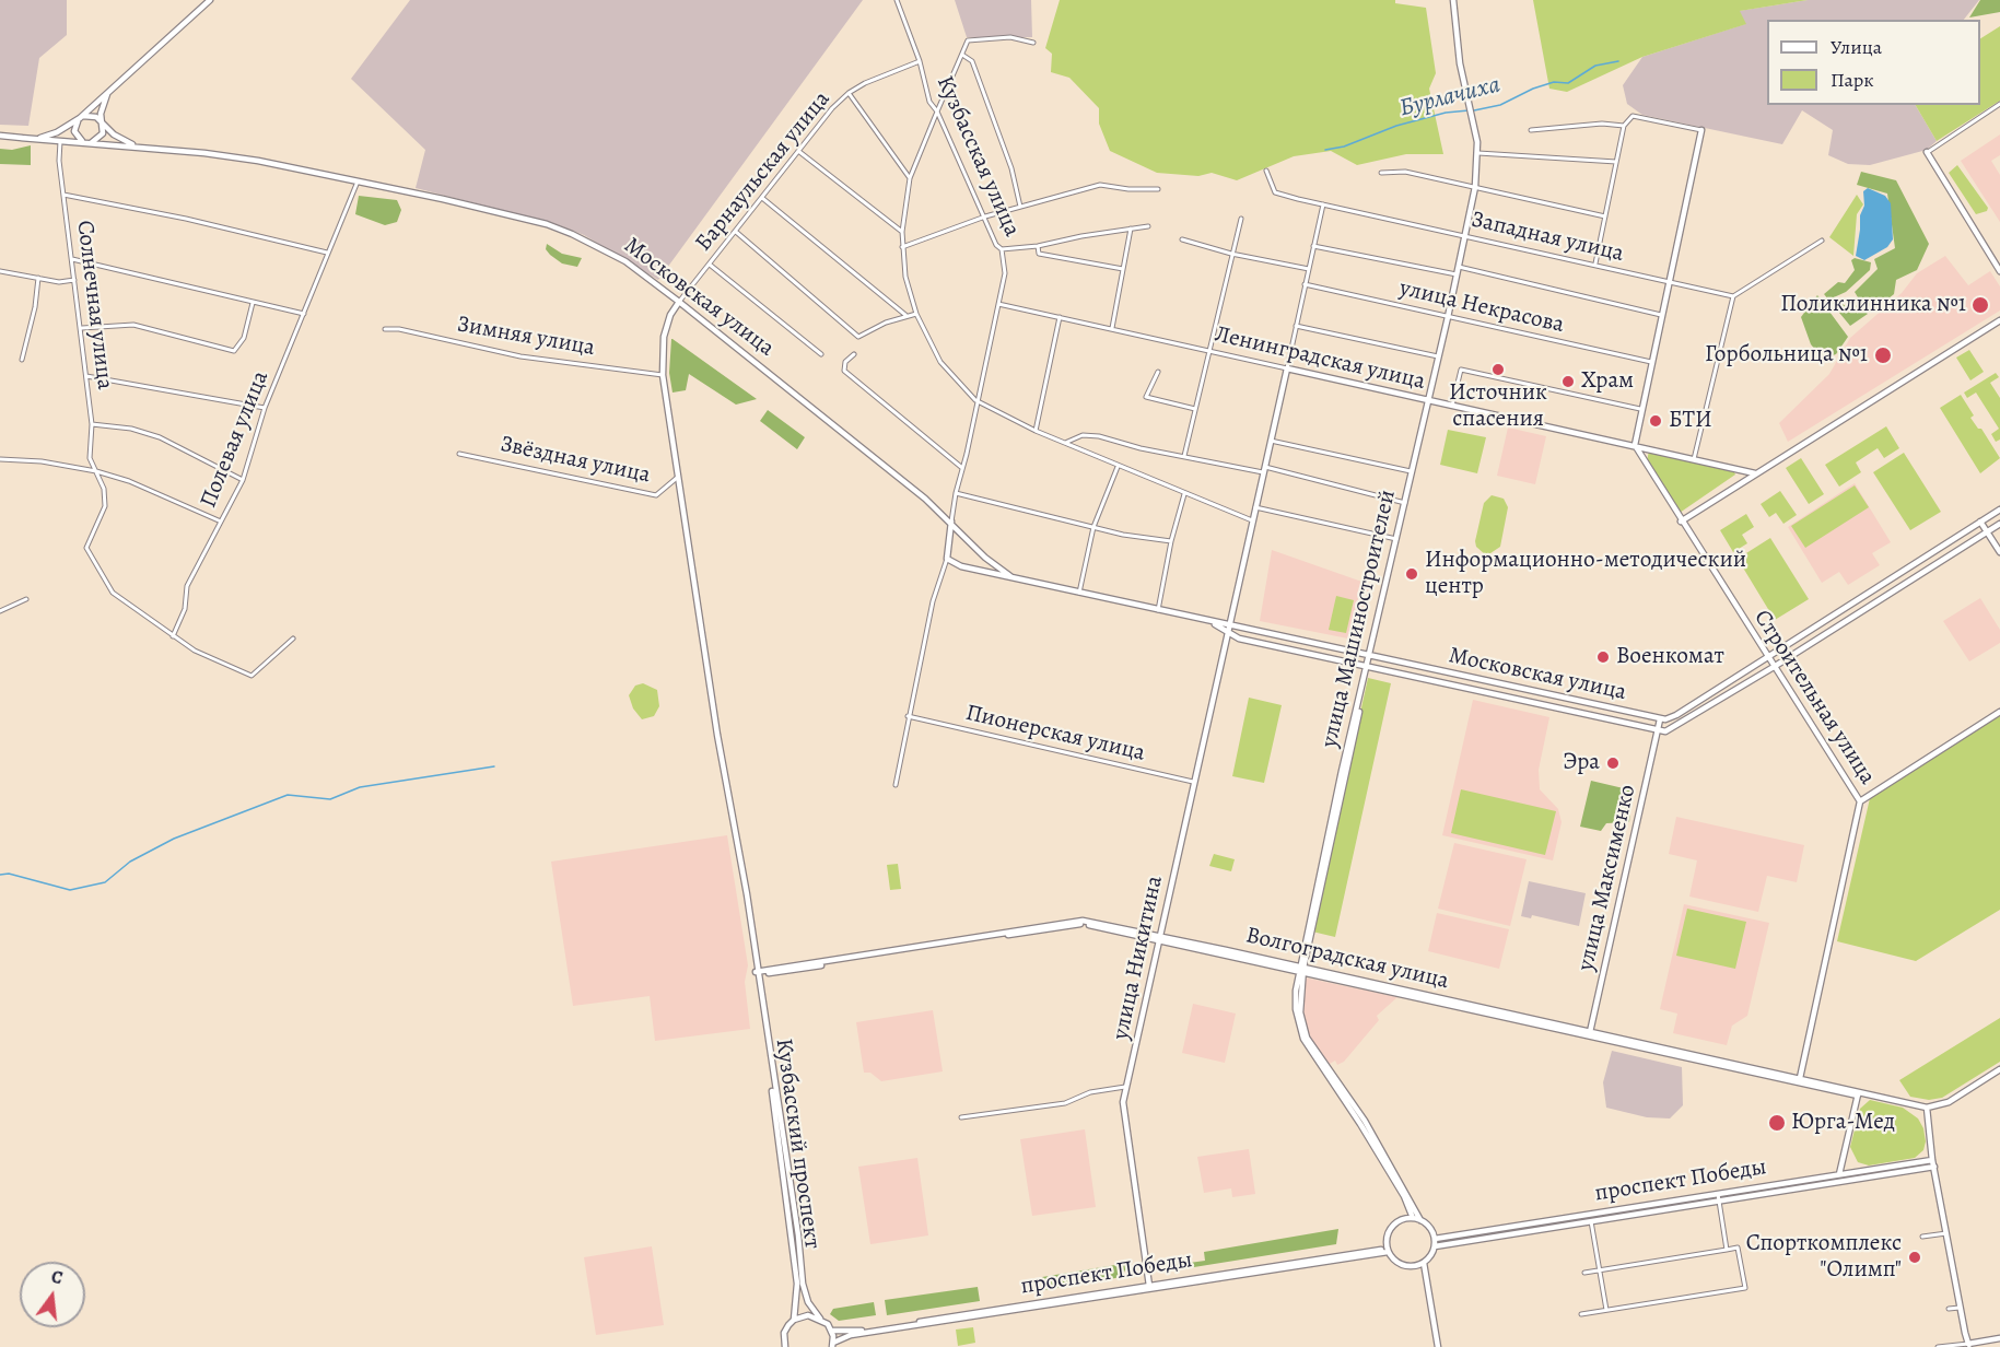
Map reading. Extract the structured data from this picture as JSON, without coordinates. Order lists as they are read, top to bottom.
{
  "streets": {
    "main road": [
      "Московская улица",
      "Ленинградская улица",
      "улица Машиностроителей",
      "Строительная улица",
      "улица Максименко",
      "улица Никитина",
      "Волгоградская улица",
      "Кузбасский проспект",
      "проспект Победы"
    ],
    "street": [
      "Кузбасская улица",
      "Барнаульская улица",
      "Западная улица",
      "Солнечная улица",
      "улица Некрасова",
      "Зимняя улица",
      "Полевая улица",
      "Звёздная улица",
      "Пионерская улица"
    ]
  },
  "crossings": [
    ["Кузбасская улица", "Барнаульская улица"],
    ["Кузбасская улица", "Московская улица"],
    ["Кузбасская улица", "Ленинградская улица"],
    ["Барнаульская улица", "Московская улица"],
    ["Западная улица", "улица Машиностроителей"],
    ["Московская улица", "Солнечная улица"],
    ["Московская улица", "Полевая улица"],
    ["Московская улица", "улица Машиностроителей"],
    ["Московская улица", "улица Максименко"],
    ["Московская улица", "улица Никитина"],
    ["Солнечная улица", "Полевая улица"],
    ["улица Некрасова", "улица Машиностроителей"],
    ["Ленинградская улица", "улица Машиностроителей"],
    ["Ленинградская улица", "Строительная улица"],
    ["улица Машиностроителей", "Волгоградская улица"],
    ["улица Машиностроителей", "проспект Победы"],
    ["Строительная улица", "Волгоградская улица"],
    ["Пионерская улица", "улица Никитина"],
    ["улица Максименко", "Волгоградская улица"],
    ["улица Никитина", "Волгоградская улица"],
    ["улица Никитина", "проспект Победы"],
    ["Волгоградская улица", "Кузбасский проспект"]
  ],
  "water": ["Бурлачиха"],
  "places": [
    "Поликлинника №1",
    "Горбольница №1",
    "Источник спасения",
    "Храм",
    "БТИ",
    "Информационно-методический центр",
    "Военкомат",
    "Эра",
    "Юрга-Мед",
    "Спорткомплекс \"Олимп\""
  ],
  "legend": ["Улица", "Парк"],
  "north": "top"
}
